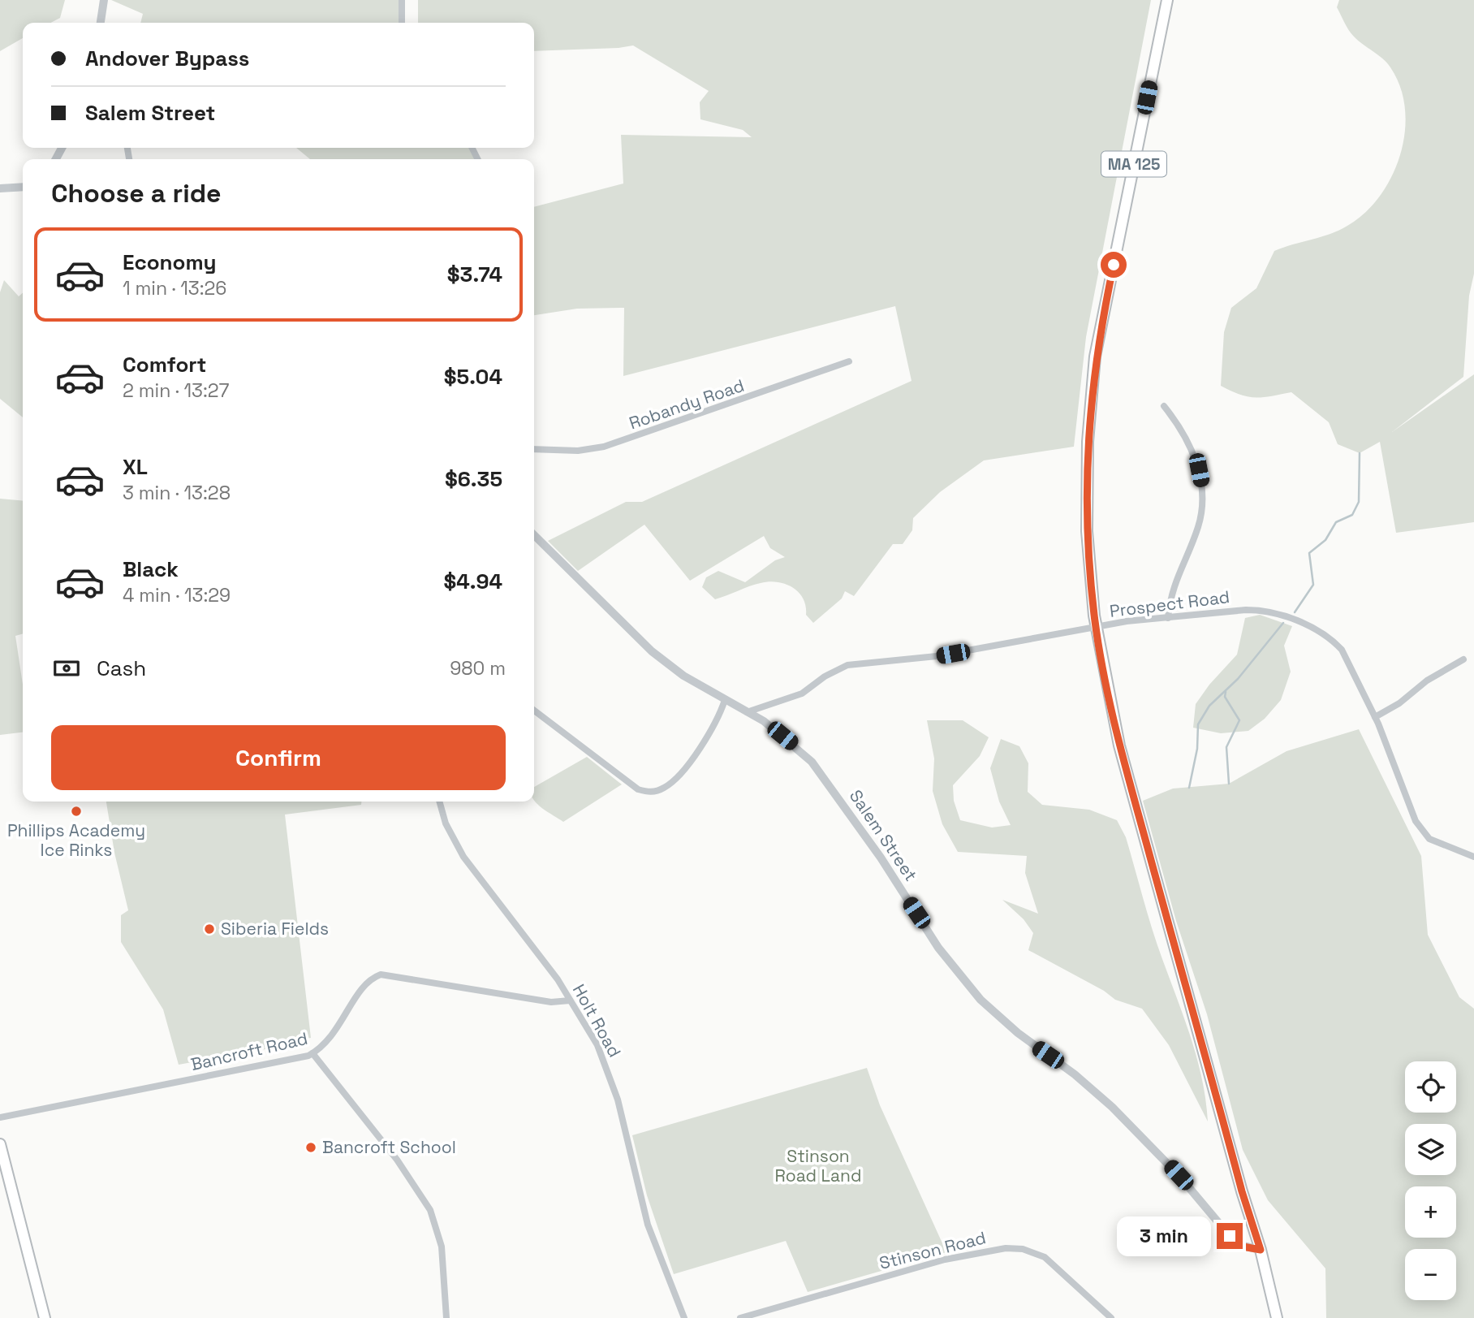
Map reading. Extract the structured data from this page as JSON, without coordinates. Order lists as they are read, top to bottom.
{
  "streets": {
    "main road": ["MA 125"],
    "street": [
      "Robandy Road",
      "Prospect Road",
      "Salem Street",
      "Holt Road",
      "Bancroft Road",
      "Stinson Road"
    ]
  },
  "crossings": [
    ["MA 125", "Prospect Road"],
    ["MA 125", "Salem Street"],
    ["Prospect Road", "Salem Street"],
    ["Holt Road", "Bancroft Road"]
  ],
  "parks": ["Stinson Road Land"],
  "places": ["Phillips Academy Ice Rinks", "Siberia Fields", "Bancroft School"],
  "page": {
    "banner": ["Andover Bypass", "Salem Street"],
    "heading": "Choose a ride",
    "list": [
      {
        "name": "Economy",
        "note": "1 min · 13:26",
        "value": "$3.74"
      },
      {
        "name": "Comfort",
        "note": "2 min · 13:27",
        "value": "$5.04"
      },
      {
        "name": "XL",
        "note": "3 min · 13:28",
        "value": "$6.35"
      },
      {
        "name": "Black",
        "note": "4 min · 13:29",
        "value": "$4.94"
      }
    ],
    "pay": ["Cash", "980 m"],
    "buttons": "Confirm",
    "map_buttons": ["+", "−"],
    "bubble": "3 min"
  }
}
